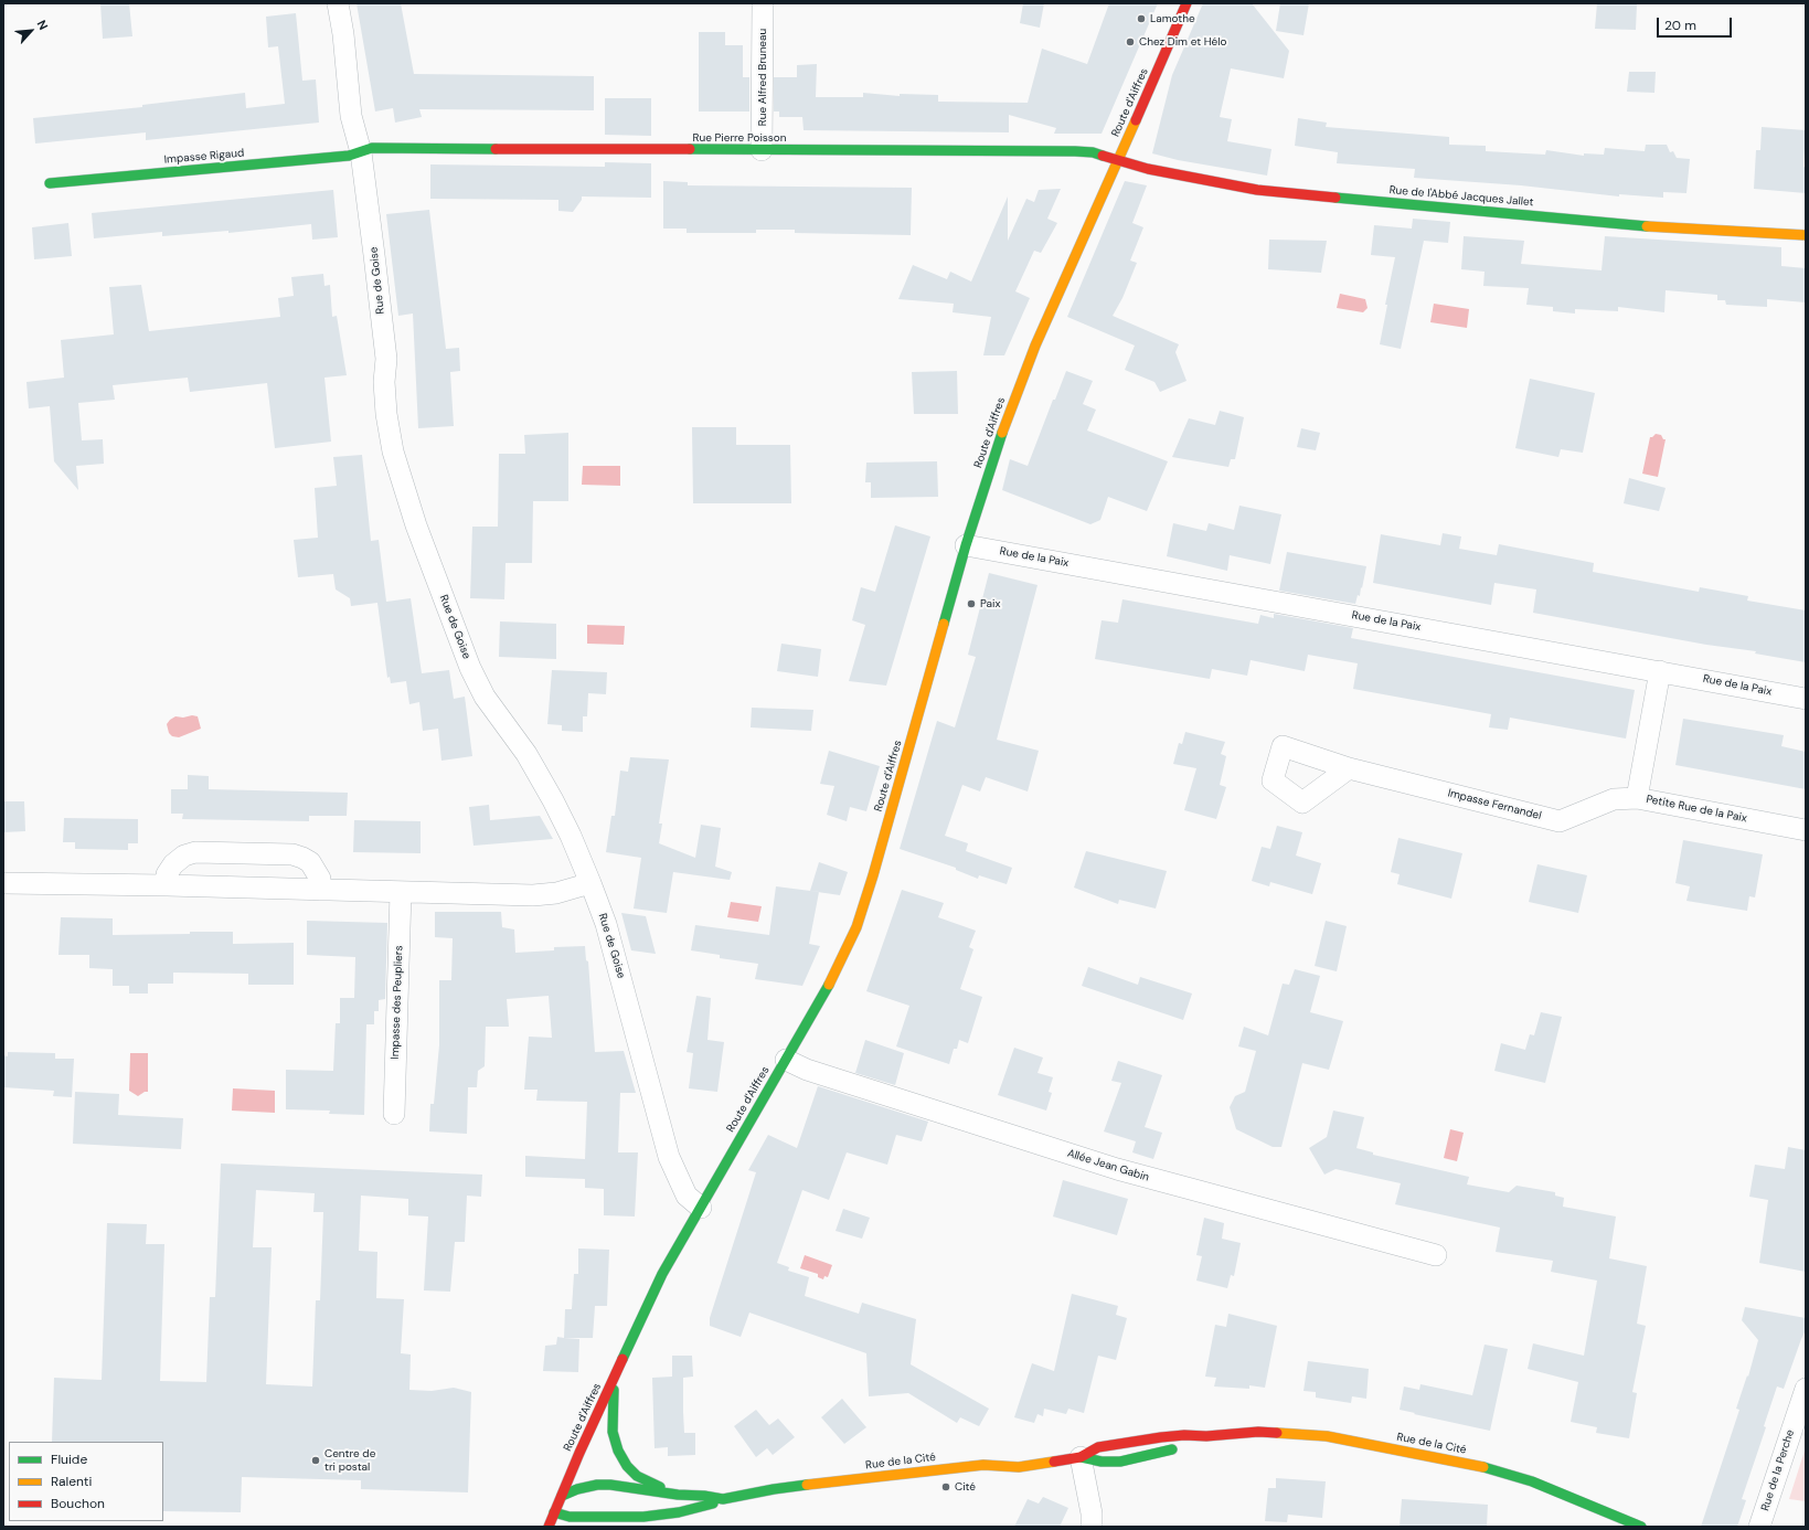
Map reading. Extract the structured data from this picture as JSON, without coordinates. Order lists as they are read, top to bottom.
{
  "streets": {
    "street": [
      "Rue Alfred Bruneau",
      "Route d'Aiffres",
      "Rue Pierre Poisson",
      "Impasse Rigaud",
      "Rue de l'Abbé Jacques Jallet",
      "Rue de Goise",
      "Rue de la Paix",
      "Impasse Fernandel",
      "Petite Rue de la Paix",
      "Impasse des Peupliers",
      "Allée Jean Gabin",
      "Rue de la Cité",
      "Rue de la Perche"
    ]
  },
  "crossings": [
    ["Rue Alfred Bruneau", "Rue Pierre Poisson"],
    ["Route d'Aiffres", "Rue Pierre Poisson"],
    ["Route d'Aiffres", "Rue de l'Abbé Jacques Jallet"],
    ["Route d'Aiffres", "Rue de Goise"],
    ["Route d'Aiffres", "Rue de la Paix"],
    ["Route d'Aiffres", "Allée Jean Gabin"],
    ["Route d'Aiffres", "Rue de la Cité"],
    ["Rue Pierre Poisson", "Impasse Rigaud"],
    ["Rue Pierre Poisson", "Rue de l'Abbé Jacques Jallet"],
    ["Rue Pierre Poisson", "Rue de Goise"],
    ["Impasse Rigaud", "Rue de Goise"],
    ["Rue de la Paix", "Petite Rue de la Paix"],
    ["Impasse Fernandel", "Petite Rue de la Paix"]
  ],
  "places": [
    "Lamothe",
    "Chez Dim et Hélo",
    "Paix",
    "Centre de tri postal",
    "Cité"
  ],
  "legend": ["Fluide", "Ralenti", "Bouchon"],
  "scale_bar": "20 m",
  "north": "top right"
}
